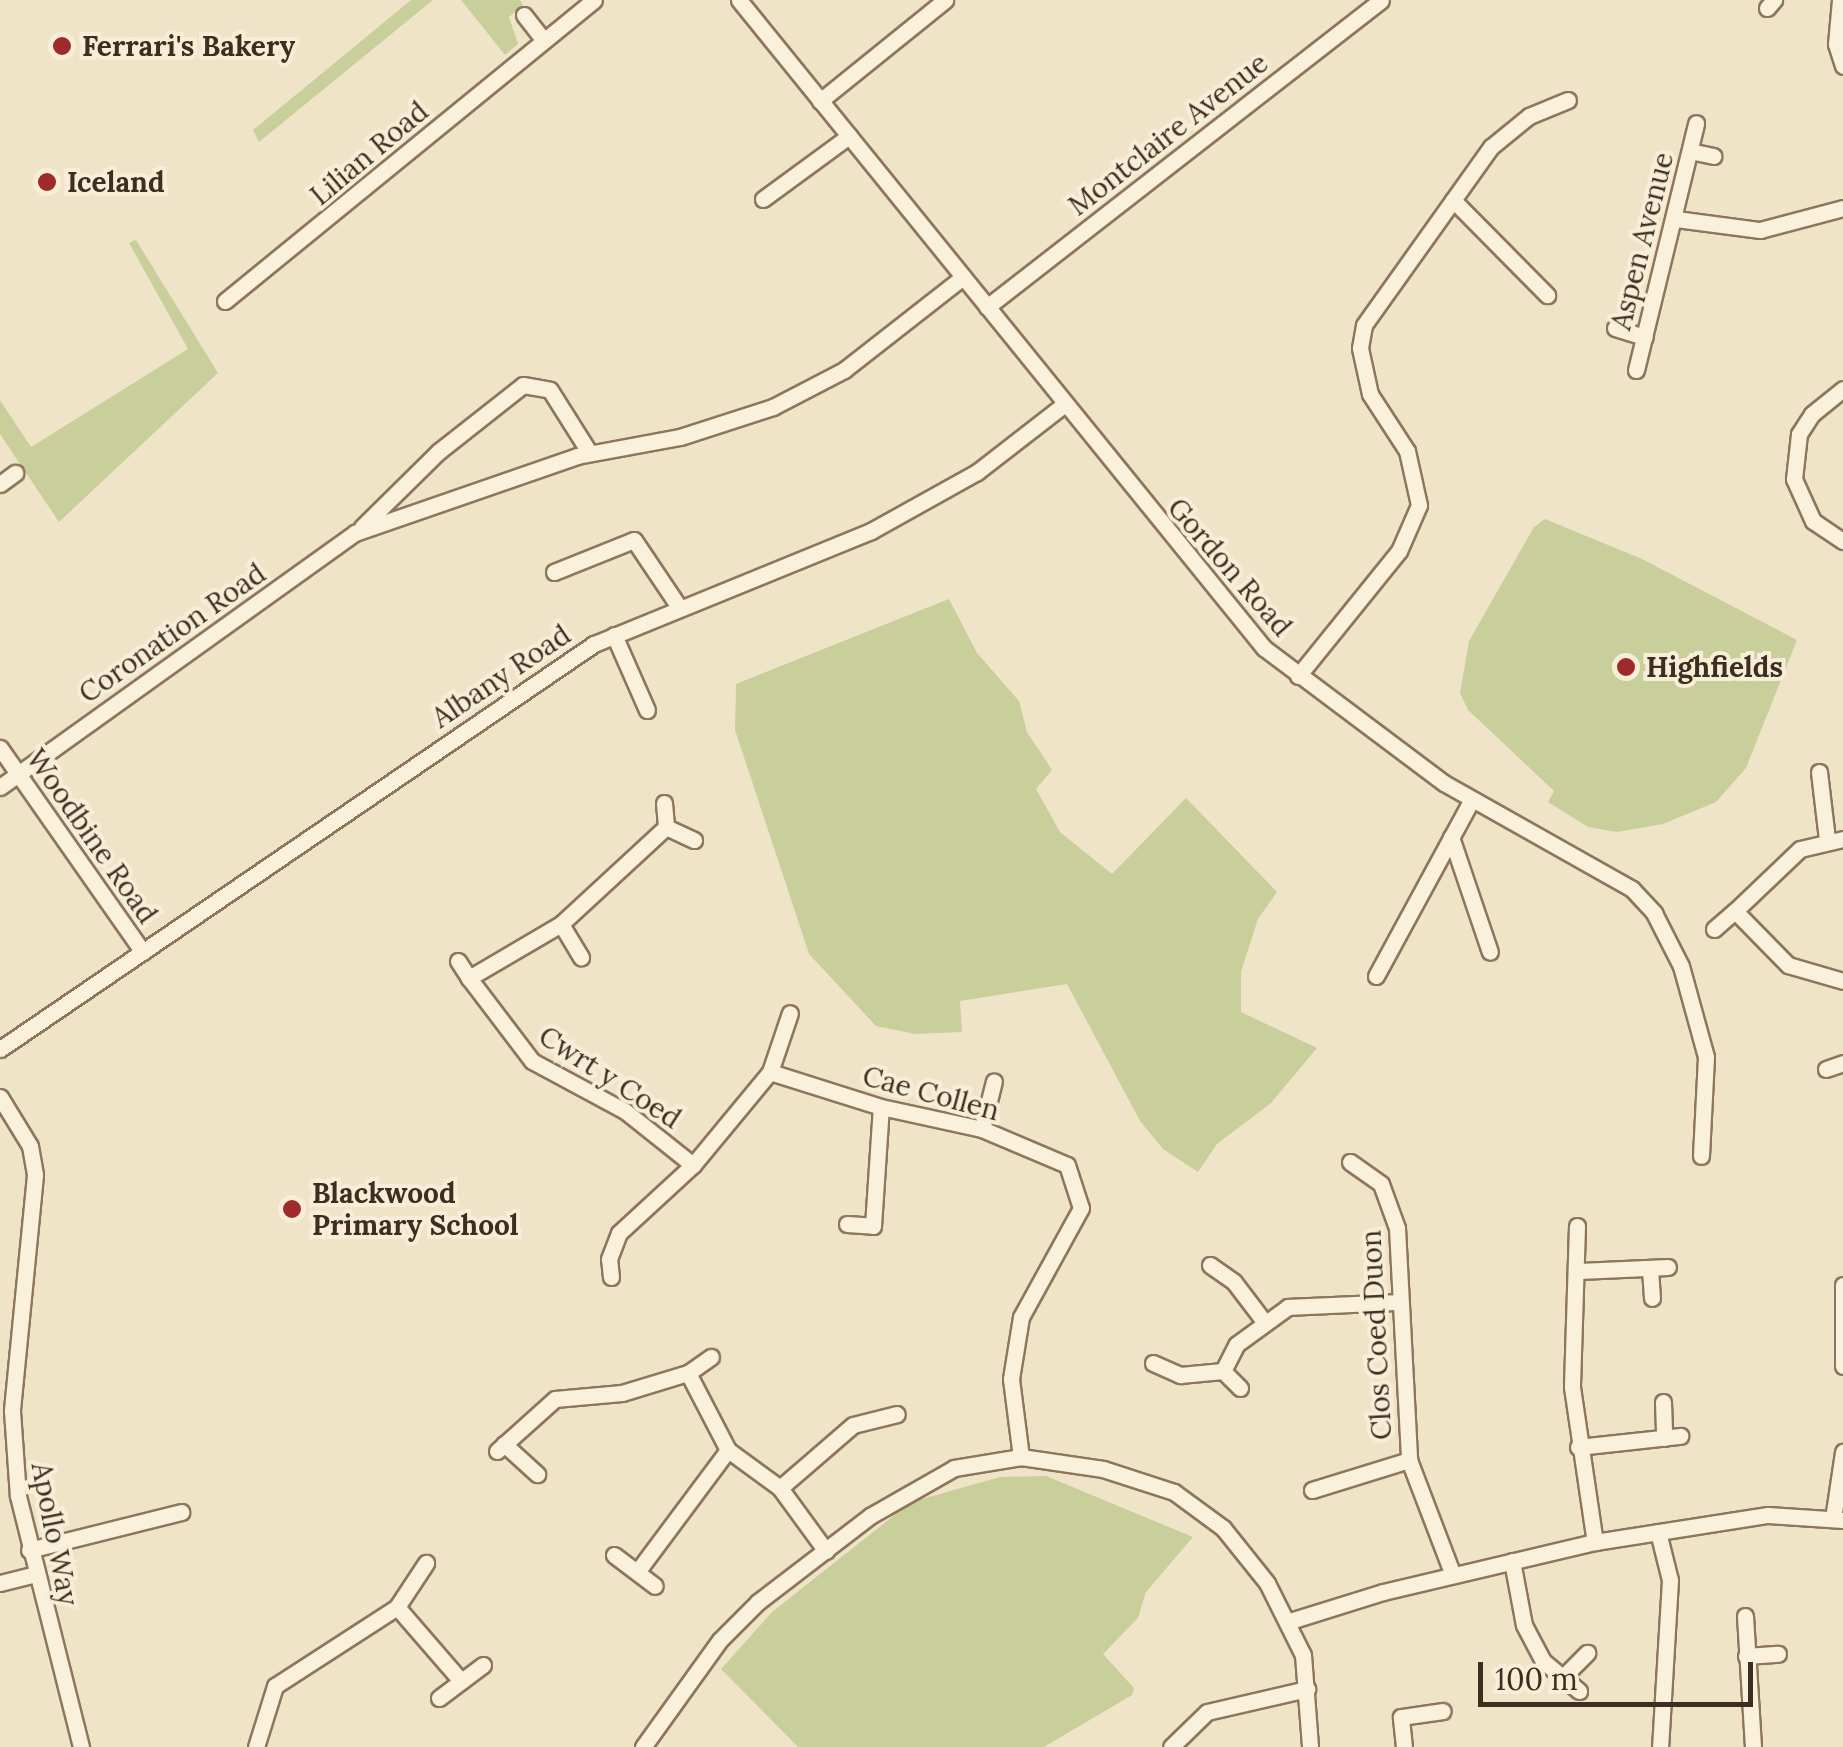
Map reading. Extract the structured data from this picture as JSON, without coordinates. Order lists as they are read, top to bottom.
{
  "streets": {
    "street": [
      "Montclaire Avenue",
      "Lilian Road",
      "Aspen Avenue",
      "Gordon Road",
      "Coronation Road",
      "Albany Road",
      "Woodbine Road",
      "Cwrt y Coed",
      "Cae Collen",
      "Clos Coed Duon",
      "Apollo Way"
    ]
  },
  "crossings": [
    ["Montclaire Avenue", "Gordon Road"],
    ["Gordon Road", "Coronation Road"],
    ["Gordon Road", "Albany Road"],
    ["Coronation Road", "Woodbine Road"],
    ["Albany Road", "Woodbine Road"]
  ],
  "places": [
    "Ferrari's Bakery",
    "Iceland",
    "Highfields",
    "Blackwood Primary School"
  ],
  "scale_bar": "100 m"
}
